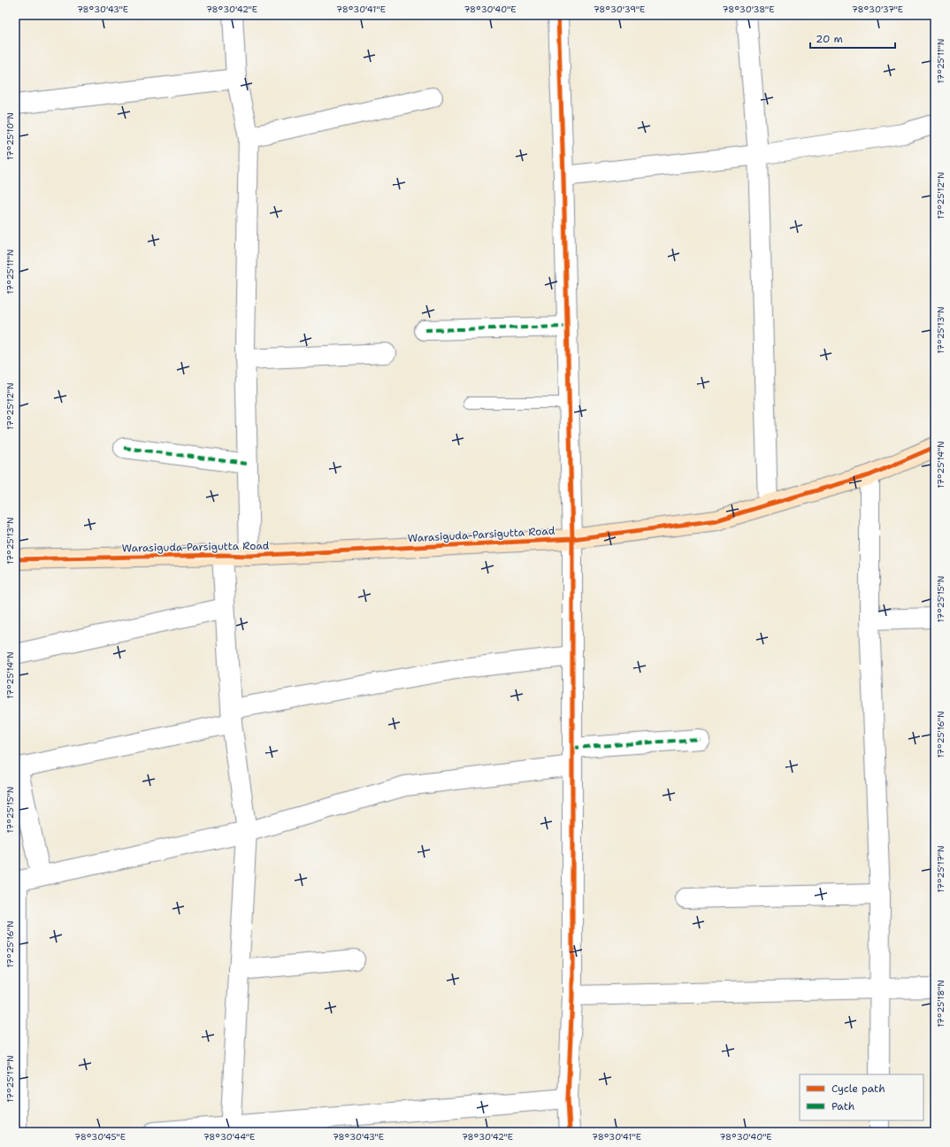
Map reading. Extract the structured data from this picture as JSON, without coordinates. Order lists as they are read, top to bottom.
{
  "streets": {
    "street": ["Warasiguda-Parsigutta Road"]
  },
  "legend": ["Cycle path", "Path"],
  "scale_bar": "20 m",
  "coordinates": [
    "78°30'43\"E",
    "78°30'42\"E",
    "78°30'41\"E",
    "78°30'40\"E",
    "78°30'39\"E",
    "78°30'38\"E",
    "78°30'37\"E",
    "17°25'11\"N",
    "17°25'10\"N",
    "17°25'12\"N",
    "17°25'13\"N",
    "17°25'14\"N",
    "17°25'15\"N",
    "17°25'16\"N",
    "17°25'17\"N",
    "17°25'18\"N",
    "78°30'45\"E",
    "78°30'44\"E"
  ]
}
